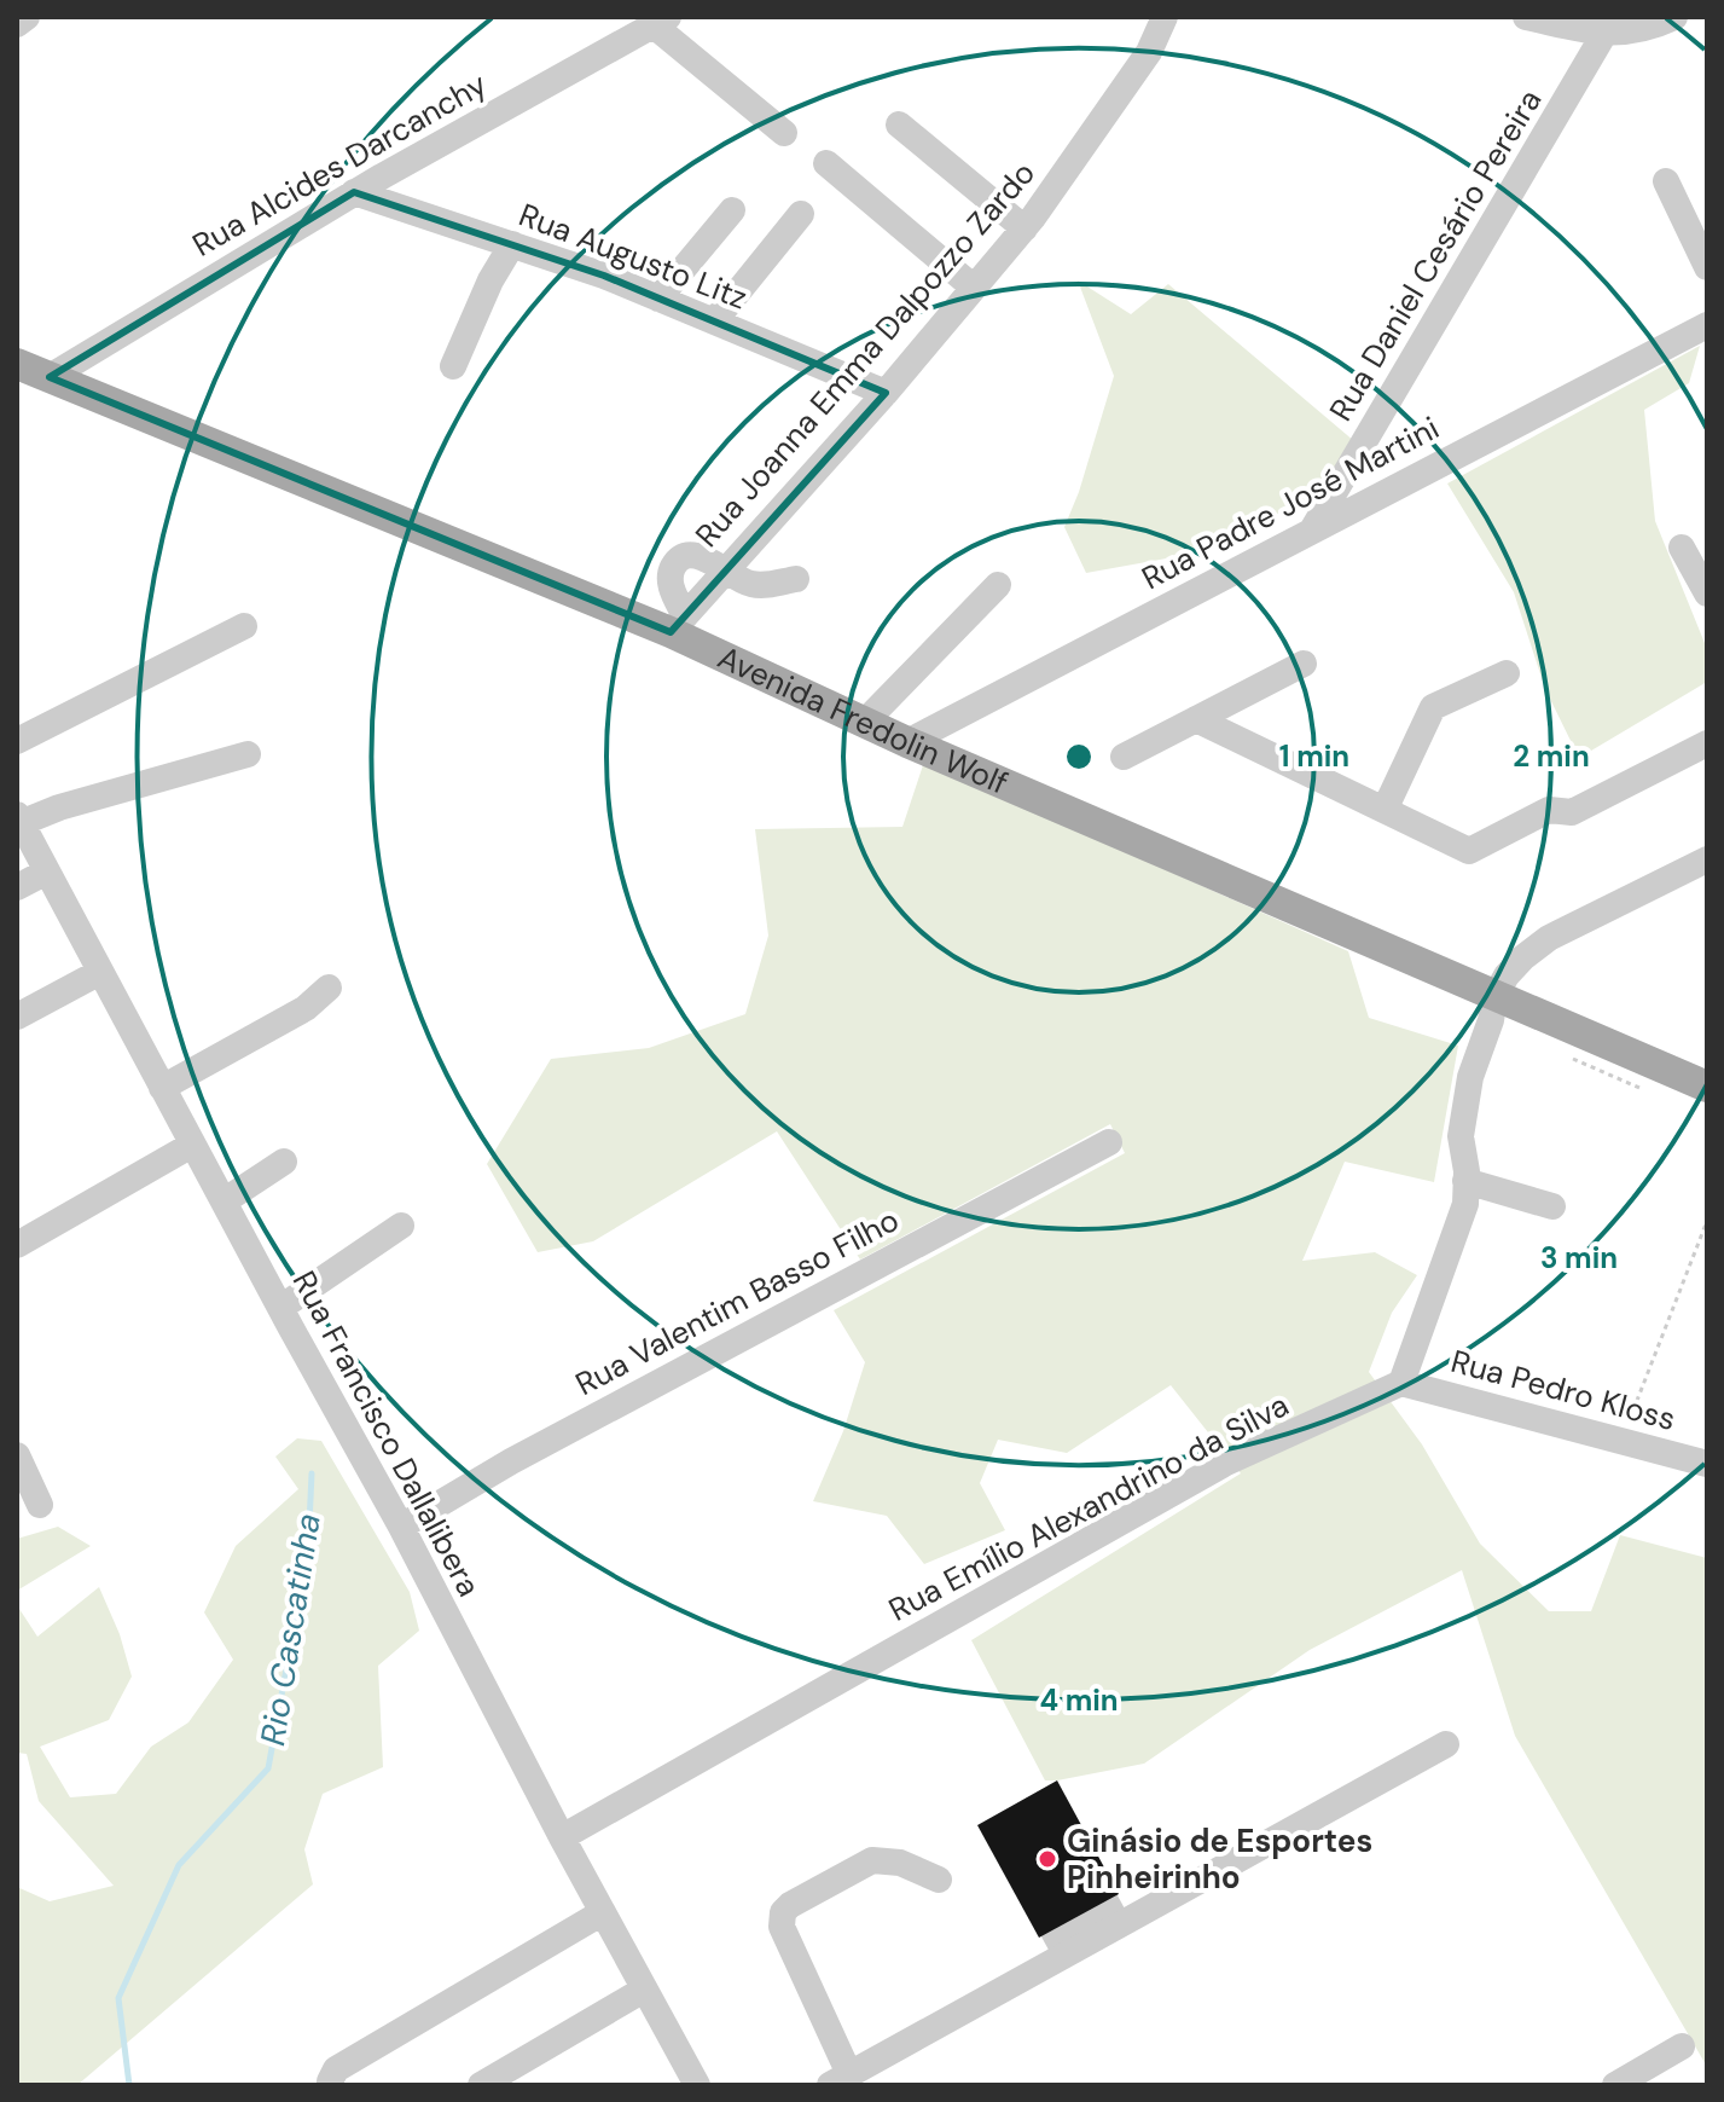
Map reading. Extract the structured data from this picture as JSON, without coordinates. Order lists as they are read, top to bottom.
{
  "streets": {
    "main road": ["Avenida Fredolin Wolf"],
    "street": [
      "Rua Alcides Darcanchy",
      "Rua Daniel Cesário Pereira",
      "Rua Augusto Litz",
      "Rua Joanna Emma Dalpozzo Zardo",
      "Rua Padre José Martini",
      "Rua Valentim Basso Filho",
      "Rua Pedro Kloss",
      "Rua Francisco Dallalibera",
      "Rua Emílio Alexandrino da Silva"
    ]
  },
  "crossings": [
    ["Rua Alcides Darcanchy", "Rua Augusto Litz"],
    ["Rua Alcides Darcanchy", "Avenida Fredolin Wolf"],
    ["Rua Daniel Cesário Pereira", "Rua Padre José Martini"],
    ["Rua Augusto Litz", "Rua Joanna Emma Dalpozzo Zardo"],
    ["Rua Joanna Emma Dalpozzo Zardo", "Avenida Fredolin Wolf"],
    ["Rua Padre José Martini", "Avenida Fredolin Wolf"],
    ["Rua Valentim Basso Filho", "Rua Francisco Dallalibera"],
    ["Rua Pedro Kloss", "Rua Emílio Alexandrino da Silva"],
    ["Rua Francisco Dallalibera", "Rua Emílio Alexandrino da Silva"]
  ],
  "water": ["Rio Cascatinha"],
  "places": ["Ginásio de Esportes Pinheirinho"],
  "rings": [
    "1 min",
    "2 min",
    "3 min",
    "4 min"
  ]
}
